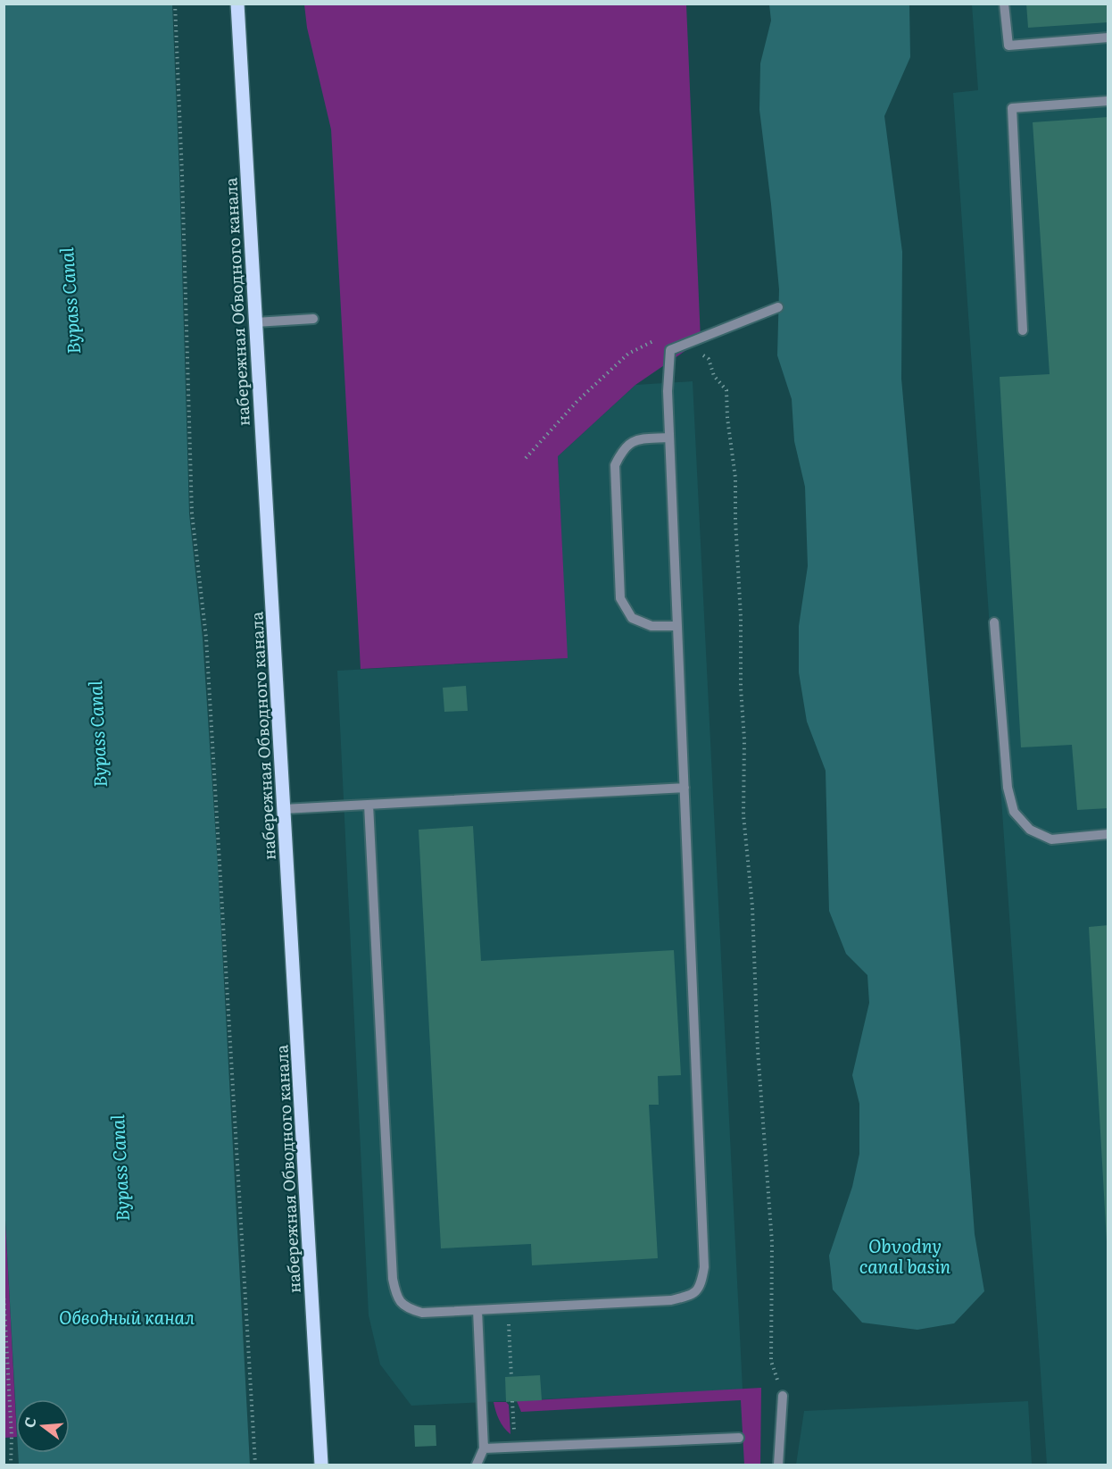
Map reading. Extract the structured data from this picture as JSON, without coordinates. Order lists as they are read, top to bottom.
{
  "streets": {
    "main road": ["набережная Обводного канала"]
  },
  "water": ["Bypass Canal", "Obvodny canal basin", "Обводный канал"],
  "north": "left"
}
